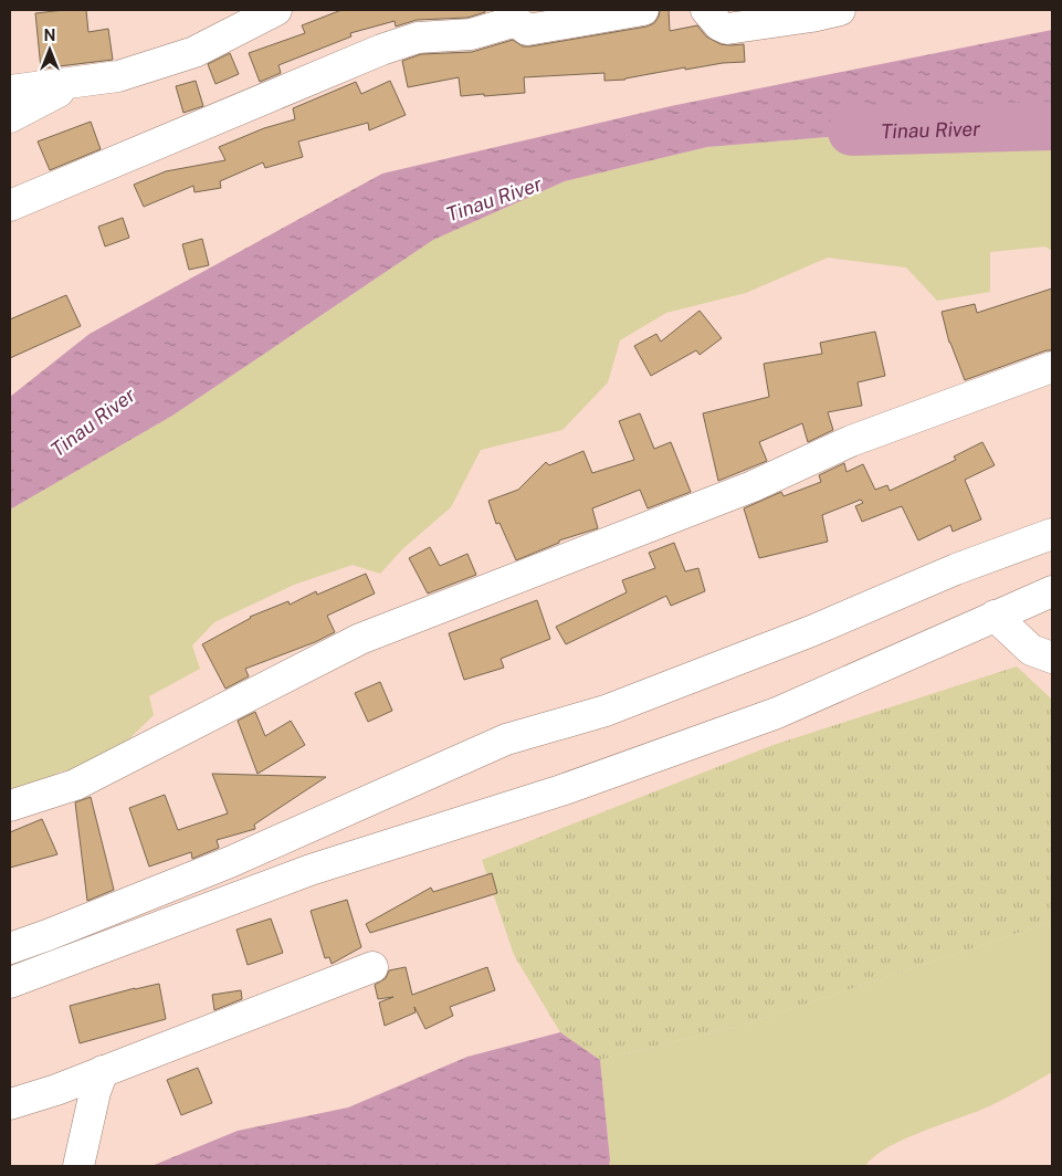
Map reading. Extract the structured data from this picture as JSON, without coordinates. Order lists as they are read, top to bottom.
{
  "water": ["Tinau River"],
  "north": "top"
}
